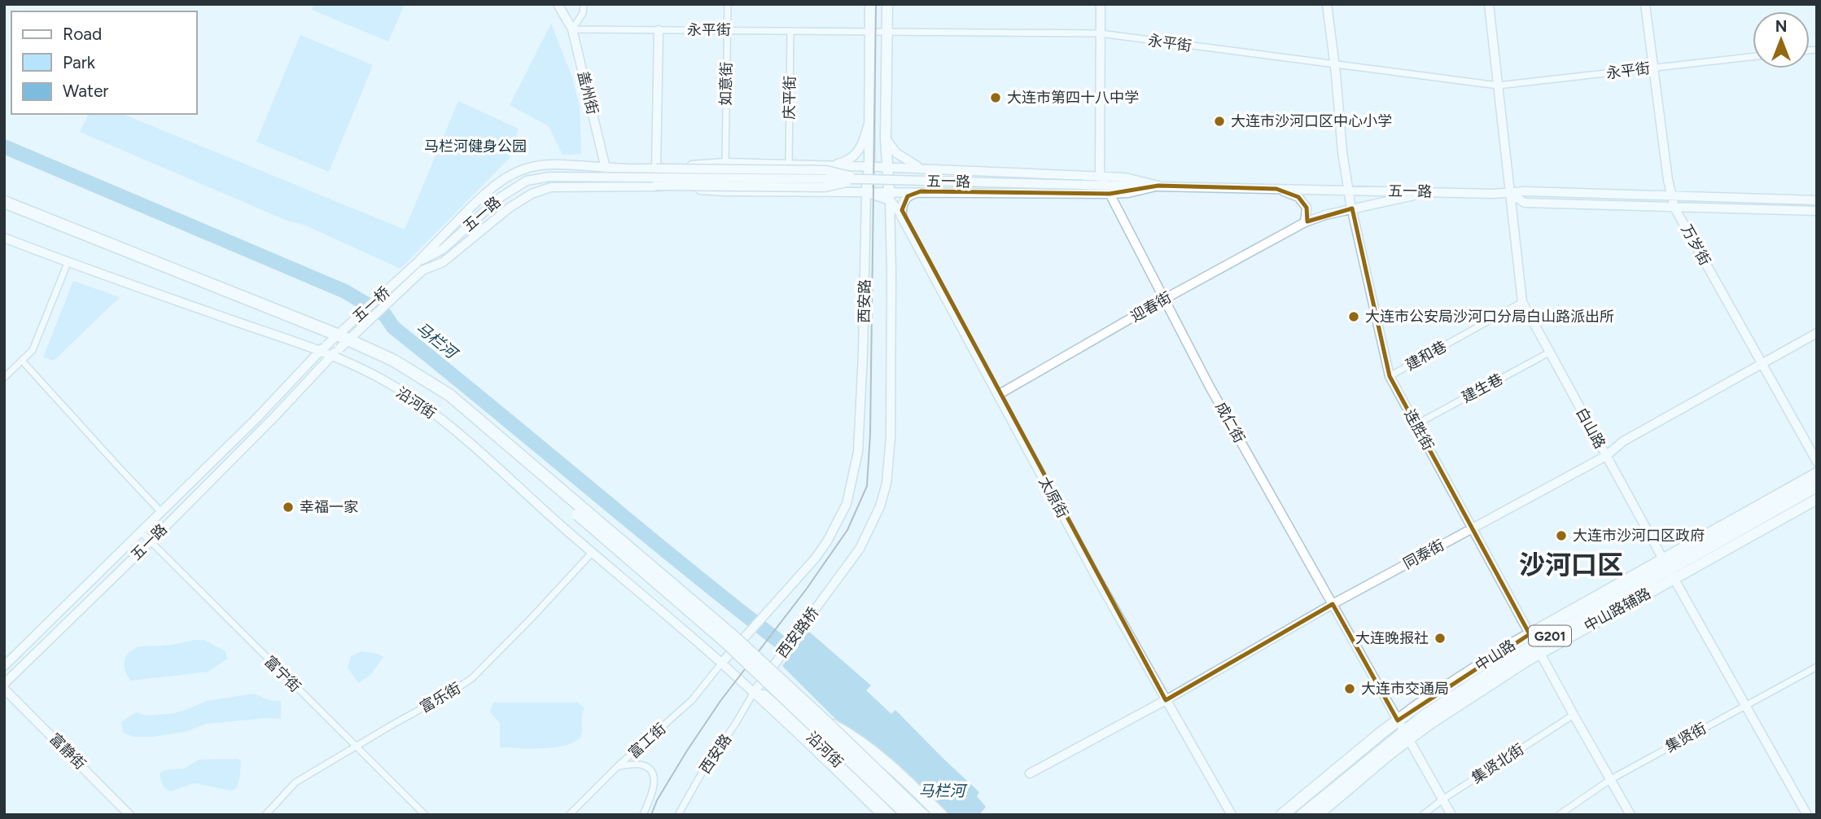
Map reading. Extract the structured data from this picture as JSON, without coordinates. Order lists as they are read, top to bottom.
{
  "streets": {
    "highway": ["G201", "中山路"],
    "main road": ["西安路", "中山路辅路"],
    "street": [
      "永平街",
      "如意街",
      "盖州街",
      "庆平街",
      "五一路",
      "万岁街",
      "五一桥",
      "迎春街",
      "建和巷",
      "建生巷",
      "沿河街",
      "成仁街",
      "白山路",
      "连胜街",
      "太原街",
      "同泰街",
      "西安路桥",
      "富宁街",
      "富乐街",
      "集贤街",
      "富工街",
      "富静街",
      "集贤北街"
    ]
  },
  "crossings": [
    ["永平街", "如意街"],
    ["永平街", "盖州街"],
    ["永平街", "庆平街"],
    ["永平街", "万岁街"],
    ["永平街", "西安路"],
    ["永平街", "成仁街"],
    ["永平街", "白山路"],
    ["永平街", "连胜街"],
    ["五一路", "万岁街"],
    ["五一路", "五一桥"],
    ["五一路", "迎春街"],
    ["五一路", "沿河街"],
    ["五一路", "成仁街"],
    ["五一路", "白山路"],
    ["五一路", "连胜街"],
    ["五一路", "富宁街"],
    ["万岁街", "同泰街"],
    ["西安路", "沿河街"],
    ["西安路", "太原街"],
    ["西安路", "西安路桥"],
    ["西安路", "富工街"],
    ["五一桥", "沿河街"],
    ["迎春街", "成仁街"],
    ["迎春街", "连胜街"],
    ["迎春街", "太原街"],
    ["建和巷", "白山路"],
    ["建和巷", "连胜街"],
    ["建生巷", "白山路"],
    ["建生巷", "连胜街"],
    ["沿河街", "西安路桥"],
    ["沿河街", "富乐街"],
    ["沿河街", "富工街"],
    ["成仁街", "同泰街"],
    ["成仁街", "中山路"],
    ["成仁街", "集贤北街"],
    ["白山路", "同泰街"],
    ["白山路", "中山路辅路"],
    ["白山路", "中山路"],
    ["白山路", "集贤街"],
    ["连胜街", "同泰街"],
    ["连胜街", "中山路辅路"],
    ["连胜街", "中山路"],
    ["连胜街", "集贤街"],
    ["连胜街", "集贤北街"],
    ["太原街", "同泰街"],
    ["中山路辅路", "中山路"],
    ["富宁街", "富乐街"]
  ],
  "districts": ["沙河口区"],
  "water": ["马栏河"],
  "parks": ["马栏河健身公园"],
  "places": [
    "大连市第四十八中学",
    "大连市沙河口区中心小学",
    "大连市公安局沙河口分局白山路派出所",
    "幸福一家",
    "大连市沙河口区政府",
    "大连晚报社",
    "大连市交通局"
  ],
  "legend": ["Road", "Park", "Water"],
  "north": "top"
}
